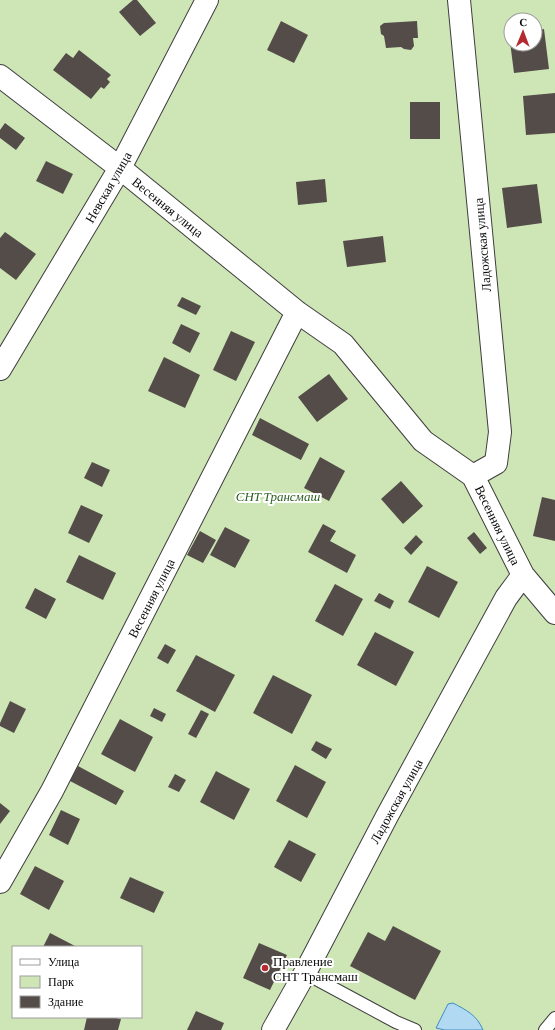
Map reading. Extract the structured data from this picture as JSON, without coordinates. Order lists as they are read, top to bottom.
{
  "streets": {
    "street": ["Невская улица", "Весенняя улица", "Ладожская улица"]
  },
  "crossings": [
    ["Невская улица", "Весенняя улица"],
    ["Весенняя улица", "Ладожская улица"]
  ],
  "parks": ["СНТ Трансмаш"],
  "places": ["Правление СНТ Трансмаш"],
  "legend": ["Улица", "Парк", "Здание"],
  "north": "top"
}
